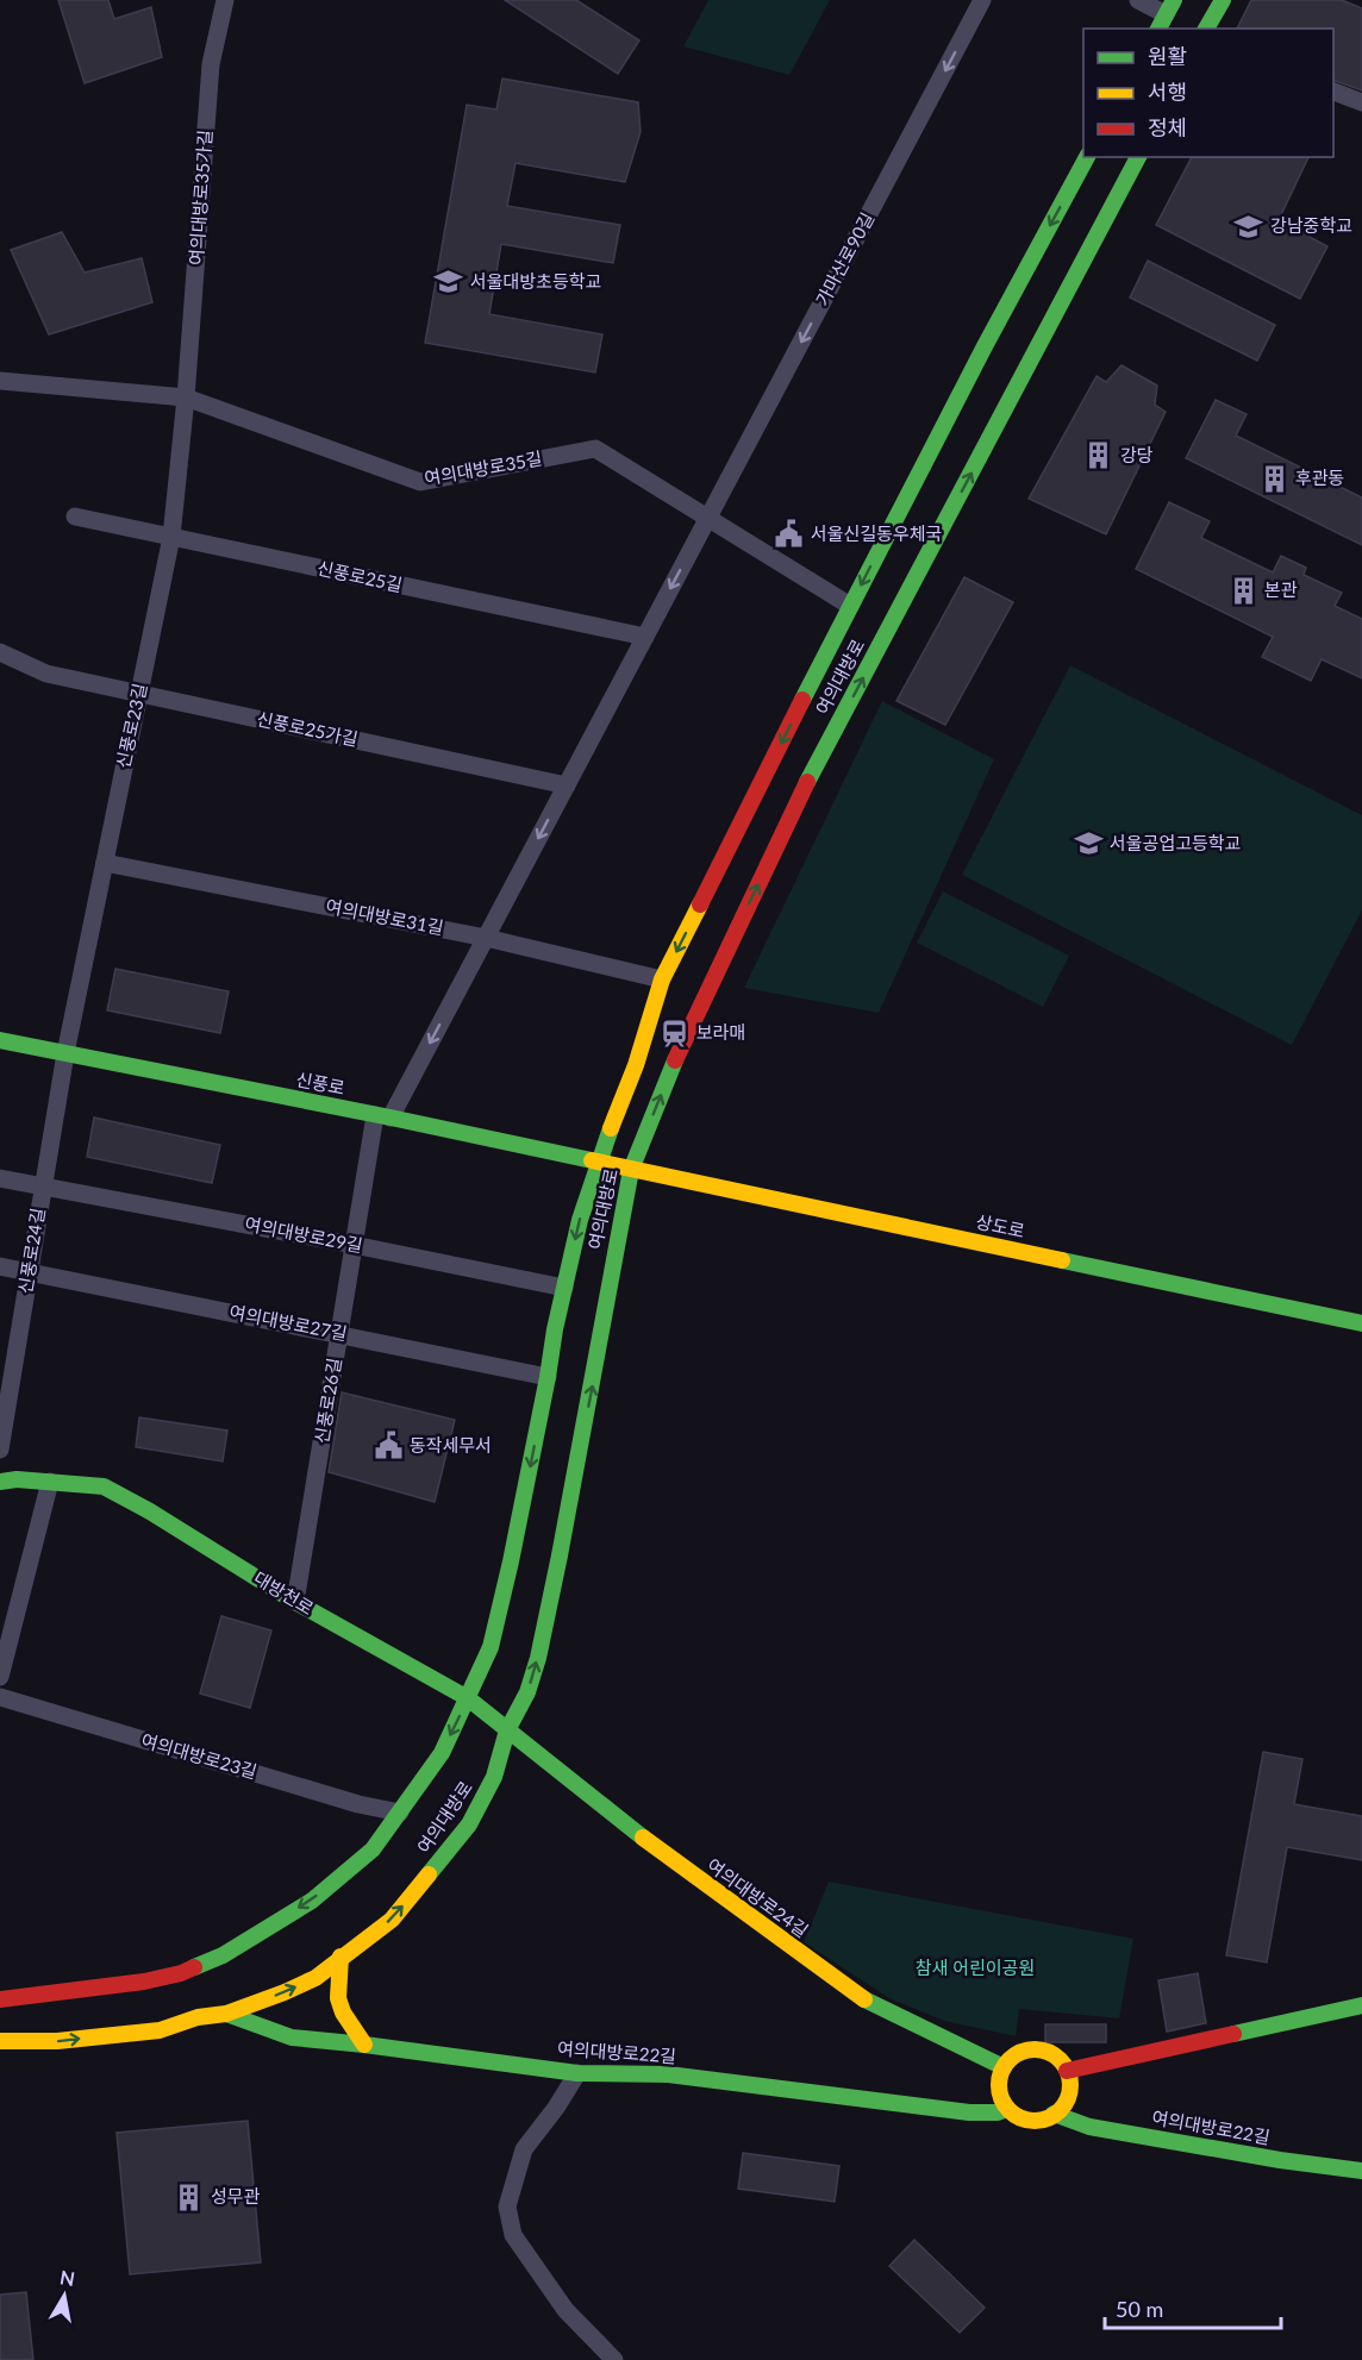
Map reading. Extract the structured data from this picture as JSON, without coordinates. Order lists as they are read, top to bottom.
{
  "streets": {
    "main road": [
      "여의대방로",
      "신풍로",
      "상도로",
      "대방천로",
      "여의대방로24길",
      "여의대방로22길"
    ],
    "street": [
      "여의대방로35가길",
      "가마산로90길",
      "여의대방로35길",
      "신풍로25길",
      "신풍로23길",
      "신풍로25가길",
      "여의대방로31길",
      "여의대방로29길",
      "신풍로24길",
      "여의대방로27길",
      "신풍로26길",
      "여의대방로23길"
    ]
  },
  "crossings": [
    ["여의대방로35가길", "여의대방로35길"],
    ["여의대방로35가길", "신풍로23길"],
    ["가마산로90길", "여의대방로35길"],
    ["여의대방로35길", "여의대방로"],
    ["여의대방로35길", "신풍로23길"],
    ["신풍로25길", "신풍로23길"],
    ["여의대방로", "여의대방로31길"],
    ["여의대방로", "신풍로"],
    ["여의대방로", "상도로"],
    ["여의대방로", "여의대방로29길"],
    ["여의대방로", "여의대방로27길"],
    ["여의대방로", "대방천로"],
    ["여의대방로", "여의대방로23길"],
    ["여의대방로", "여의대방로24길"],
    ["여의대방로", "여의대방로22길"],
    ["신풍로23길", "신풍로25가길"],
    ["신풍로23길", "여의대방로31길"],
    ["신풍로23길", "신풍로"],
    ["신풍로23길", "신풍로24길"],
    ["신풍로", "상도로"],
    ["신풍로", "신풍로24길"],
    ["신풍로", "신풍로26길"],
    ["여의대방로29길", "신풍로24길"],
    ["여의대방로29길", "신풍로26길"],
    ["신풍로24길", "여의대방로27길"],
    ["여의대방로27길", "신풍로26길"],
    ["신풍로26길", "대방천로"],
    ["대방천로", "여의대방로24길"],
    ["여의대방로24길", "여의대방로22길"]
  ],
  "one_way": ["가마산로90길"],
  "parks": ["참새 어린이공원"],
  "places": {
    "school or university": ["강남중학교", "서울대방초등학교", "서울공업고등학교"],
    "building": [
      "강당",
      "후관동",
      "본관",
      "성무관"
    ],
    "public building": ["서울신길동우체국", "동작세무서"],
    "station": ["보라매"]
  },
  "legend": ["원활", "서행", "정체"],
  "scale_bar": "50 m",
  "north": "top"
}
